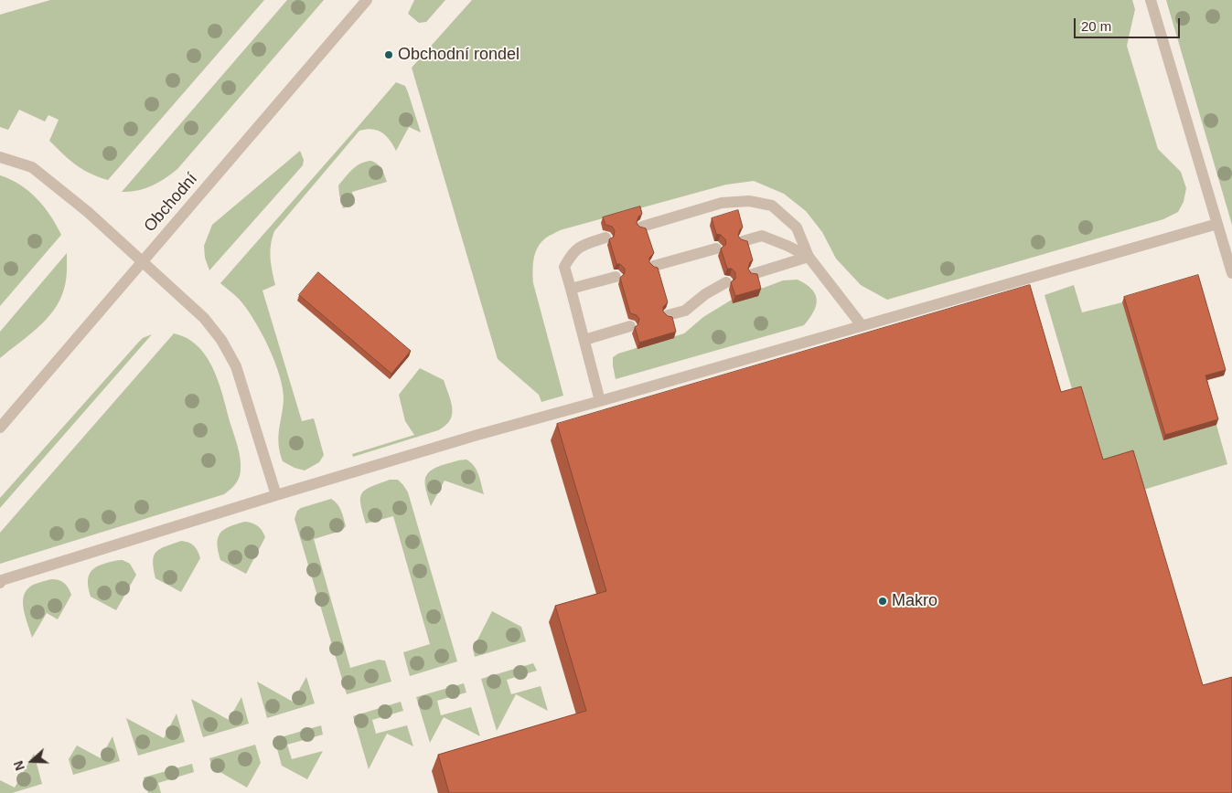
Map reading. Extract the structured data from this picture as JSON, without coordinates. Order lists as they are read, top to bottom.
{
  "streets": {
    "street": ["Obchodní"]
  },
  "places": ["Obchodní rondel", "Makro"],
  "scale_bar": "20 m",
  "north": "left"
}
